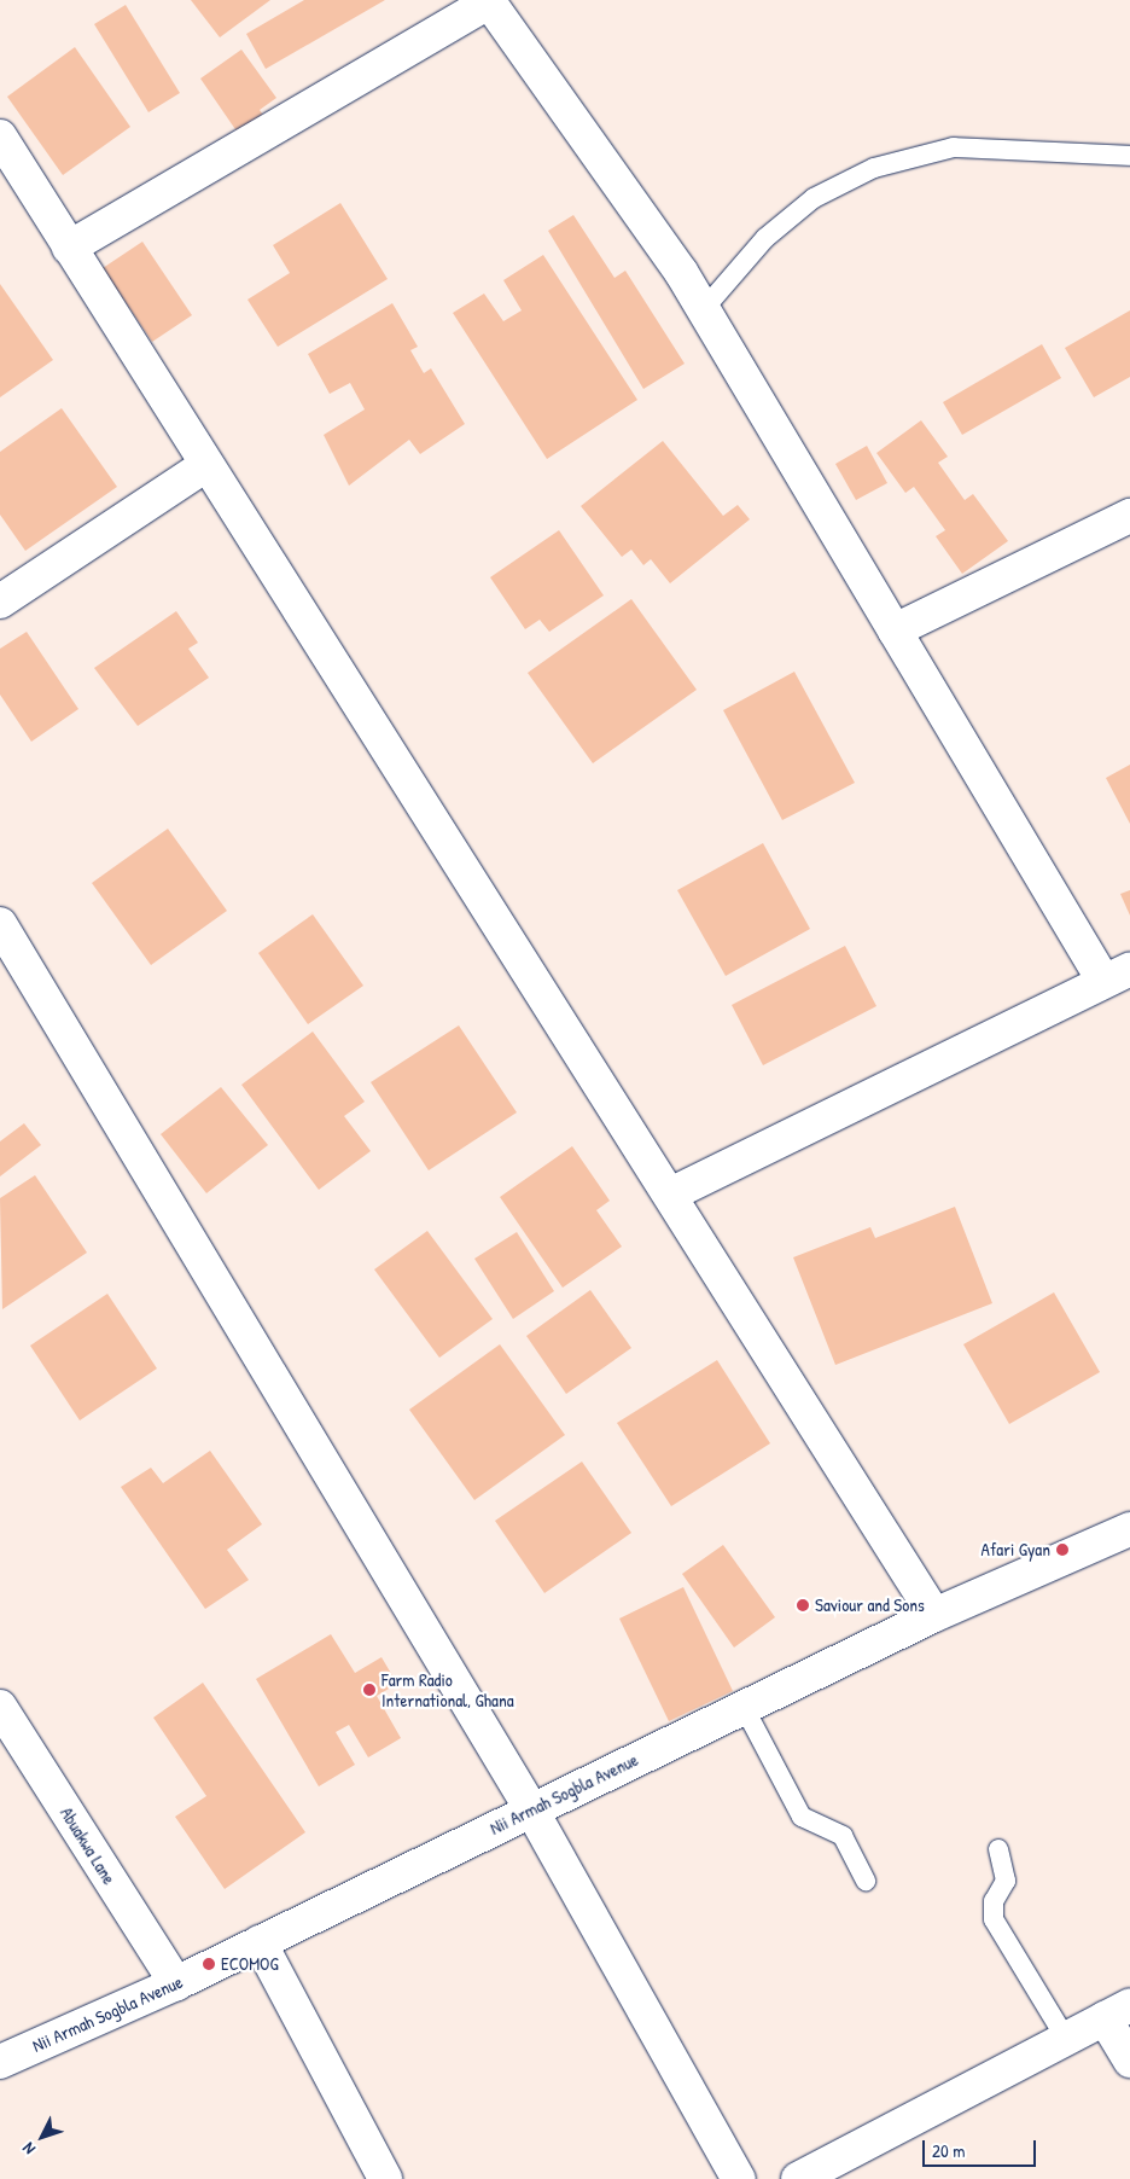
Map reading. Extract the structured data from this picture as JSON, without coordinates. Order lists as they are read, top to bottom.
{
  "streets": {
    "street": ["Nii Armah Sogbla Avenue", "Abuakwa Lane"]
  },
  "crossings": [
    ["Nii Armah Sogbla Avenue", "Abuakwa Lane"]
  ],
  "places": [
    "Afari Gyan",
    "Saviour and Sons",
    "Farm Radio International, Ghana",
    "ECOMOG"
  ],
  "scale_bar": "20 m",
  "north": "bottom left"
}
